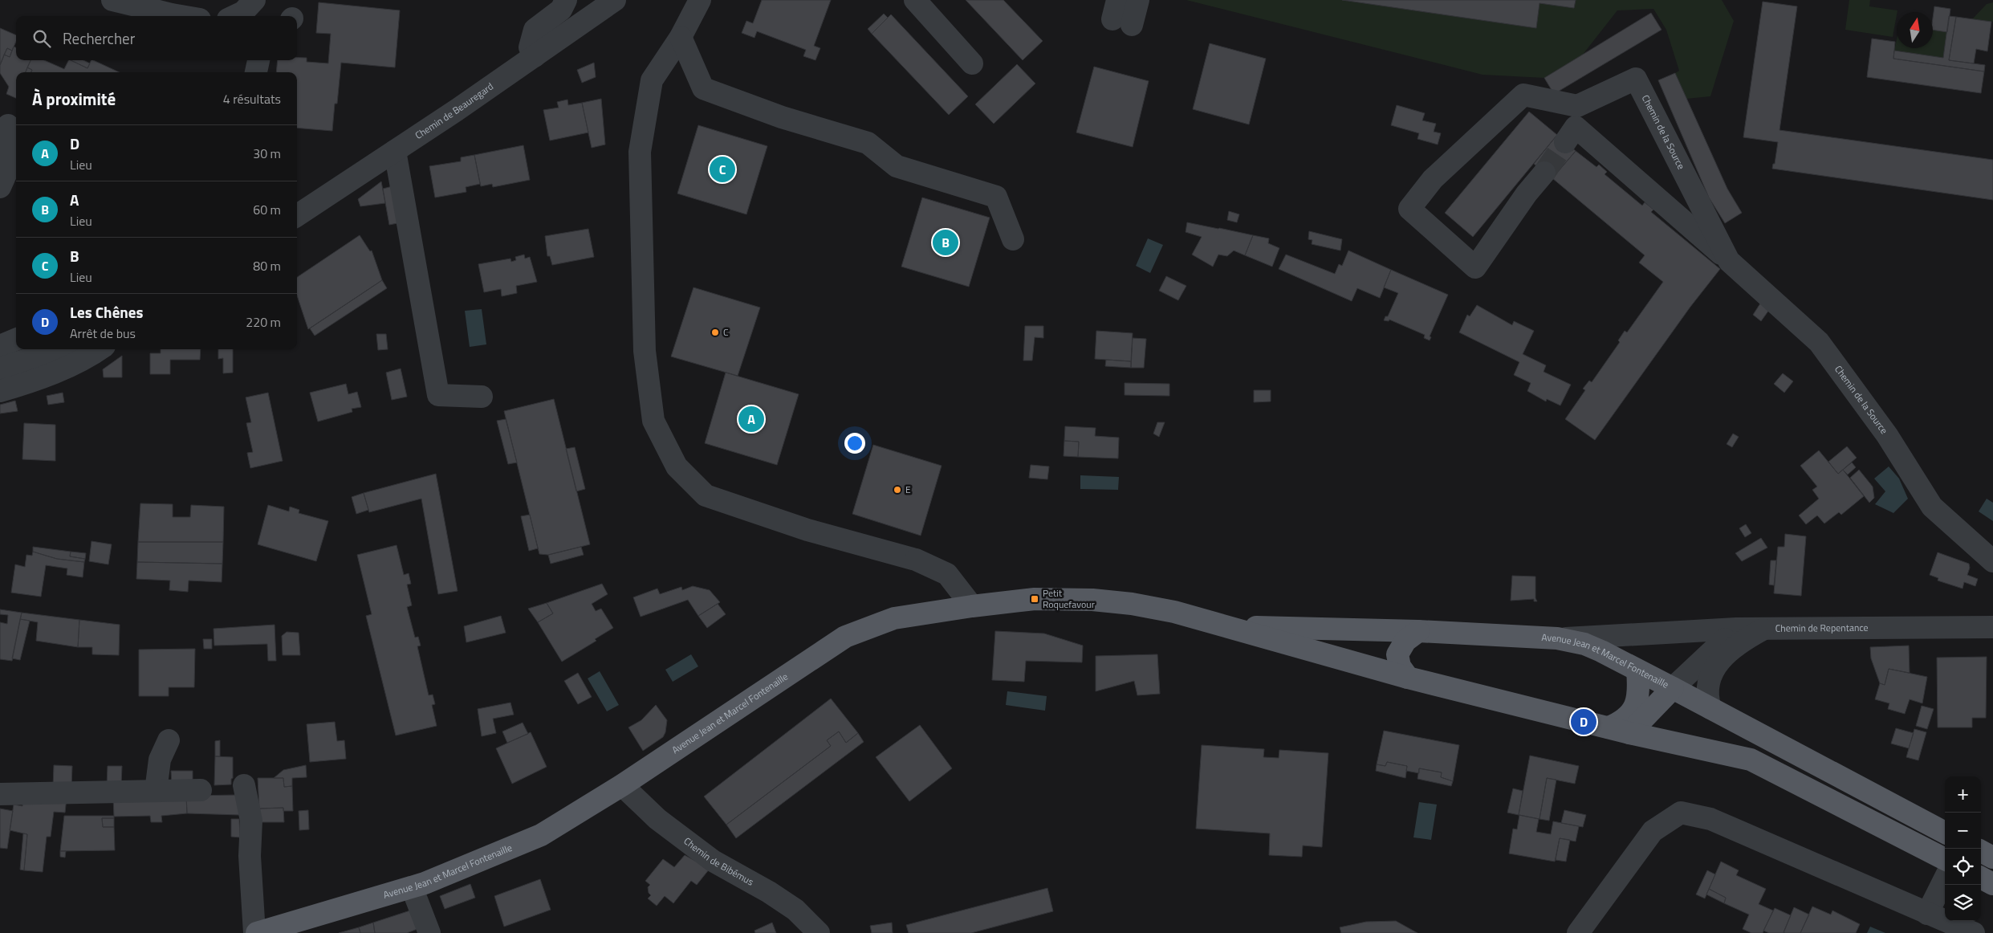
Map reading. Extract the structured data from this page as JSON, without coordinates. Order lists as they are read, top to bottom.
{
  "streets": {
    "main road": ["Avenue Jean et Marcel Fontenaille"],
    "street": [
      "Chemin de Beauregard",
      "Chemin de la Source",
      "Chemin de Repentance",
      "Chemin de Bibémus"
    ]
  },
  "crossings": [
    ["Chemin de Repentance", "Avenue Jean et Marcel Fontenaille"],
    ["Avenue Jean et Marcel Fontenaille", "Chemin de Bibémus"]
  ],
  "places": {
    "other": ["C", "E"],
    "transit": ["Petit Roquefavour"]
  },
  "north": "top",
  "page": {
    "search": "Rechercher",
    "heading": ["À proximité", "4 résultats"],
    "list": [
      {
        "mark": "A",
        "name": "D",
        "note": "Lieu",
        "value": "30 m"
      },
      {
        "mark": "B",
        "name": "A",
        "note": "Lieu",
        "value": "60 m"
      },
      {
        "mark": "C",
        "name": "B",
        "note": "Lieu",
        "value": "80 m"
      },
      {
        "mark": "D",
        "name": "Les Chênes",
        "note": "Arrêt de bus",
        "value": "220 m"
      }
    ],
    "pins": [
      "C",
      "B",
      "A",
      "D"
    ],
    "map_buttons": ["+", "−"]
  }
}
